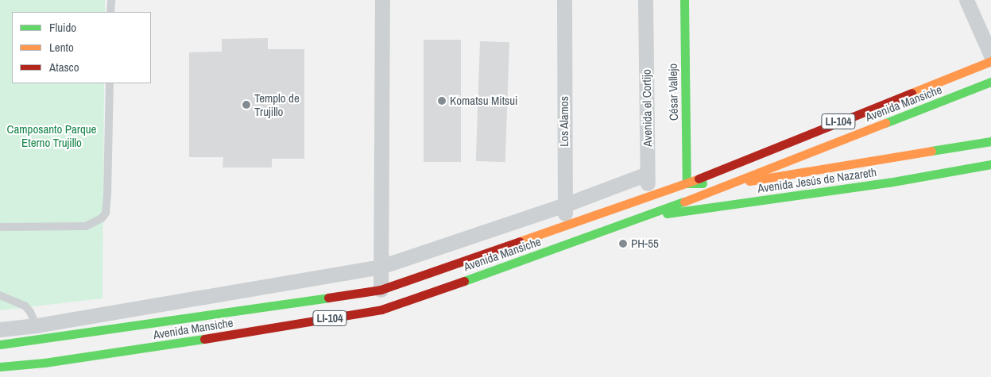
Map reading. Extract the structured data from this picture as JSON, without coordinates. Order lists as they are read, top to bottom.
{
  "streets": {
    "main road": [
      "César Vallejo",
      "Avenida Mansiche",
      "LI-104",
      "Avenida Jesús de Nazareth"
    ],
    "street": ["Avenida el Cortijo", "Los Alamos"]
  },
  "crossings": [
    ["César Vallejo", "Avenida Mansiche"],
    ["César Vallejo", "Avenida Jesús de Nazareth"],
    ["Avenida Mansiche", "Avenida el Cortijo"],
    ["Avenida Mansiche", "Los Alamos"],
    ["Avenida Mansiche", "Avenida Jesús de Nazareth"],
    ["Avenida el Cortijo", "Avenida Jesús de Nazareth"]
  ],
  "parks": ["Camposanto Parque Eterno Trujillo"],
  "places": ["Komatsu Mitsui", "Templo de Trujillo", "PH-55"],
  "legend": ["Fluido", "Lento", "Atasco"]
}
